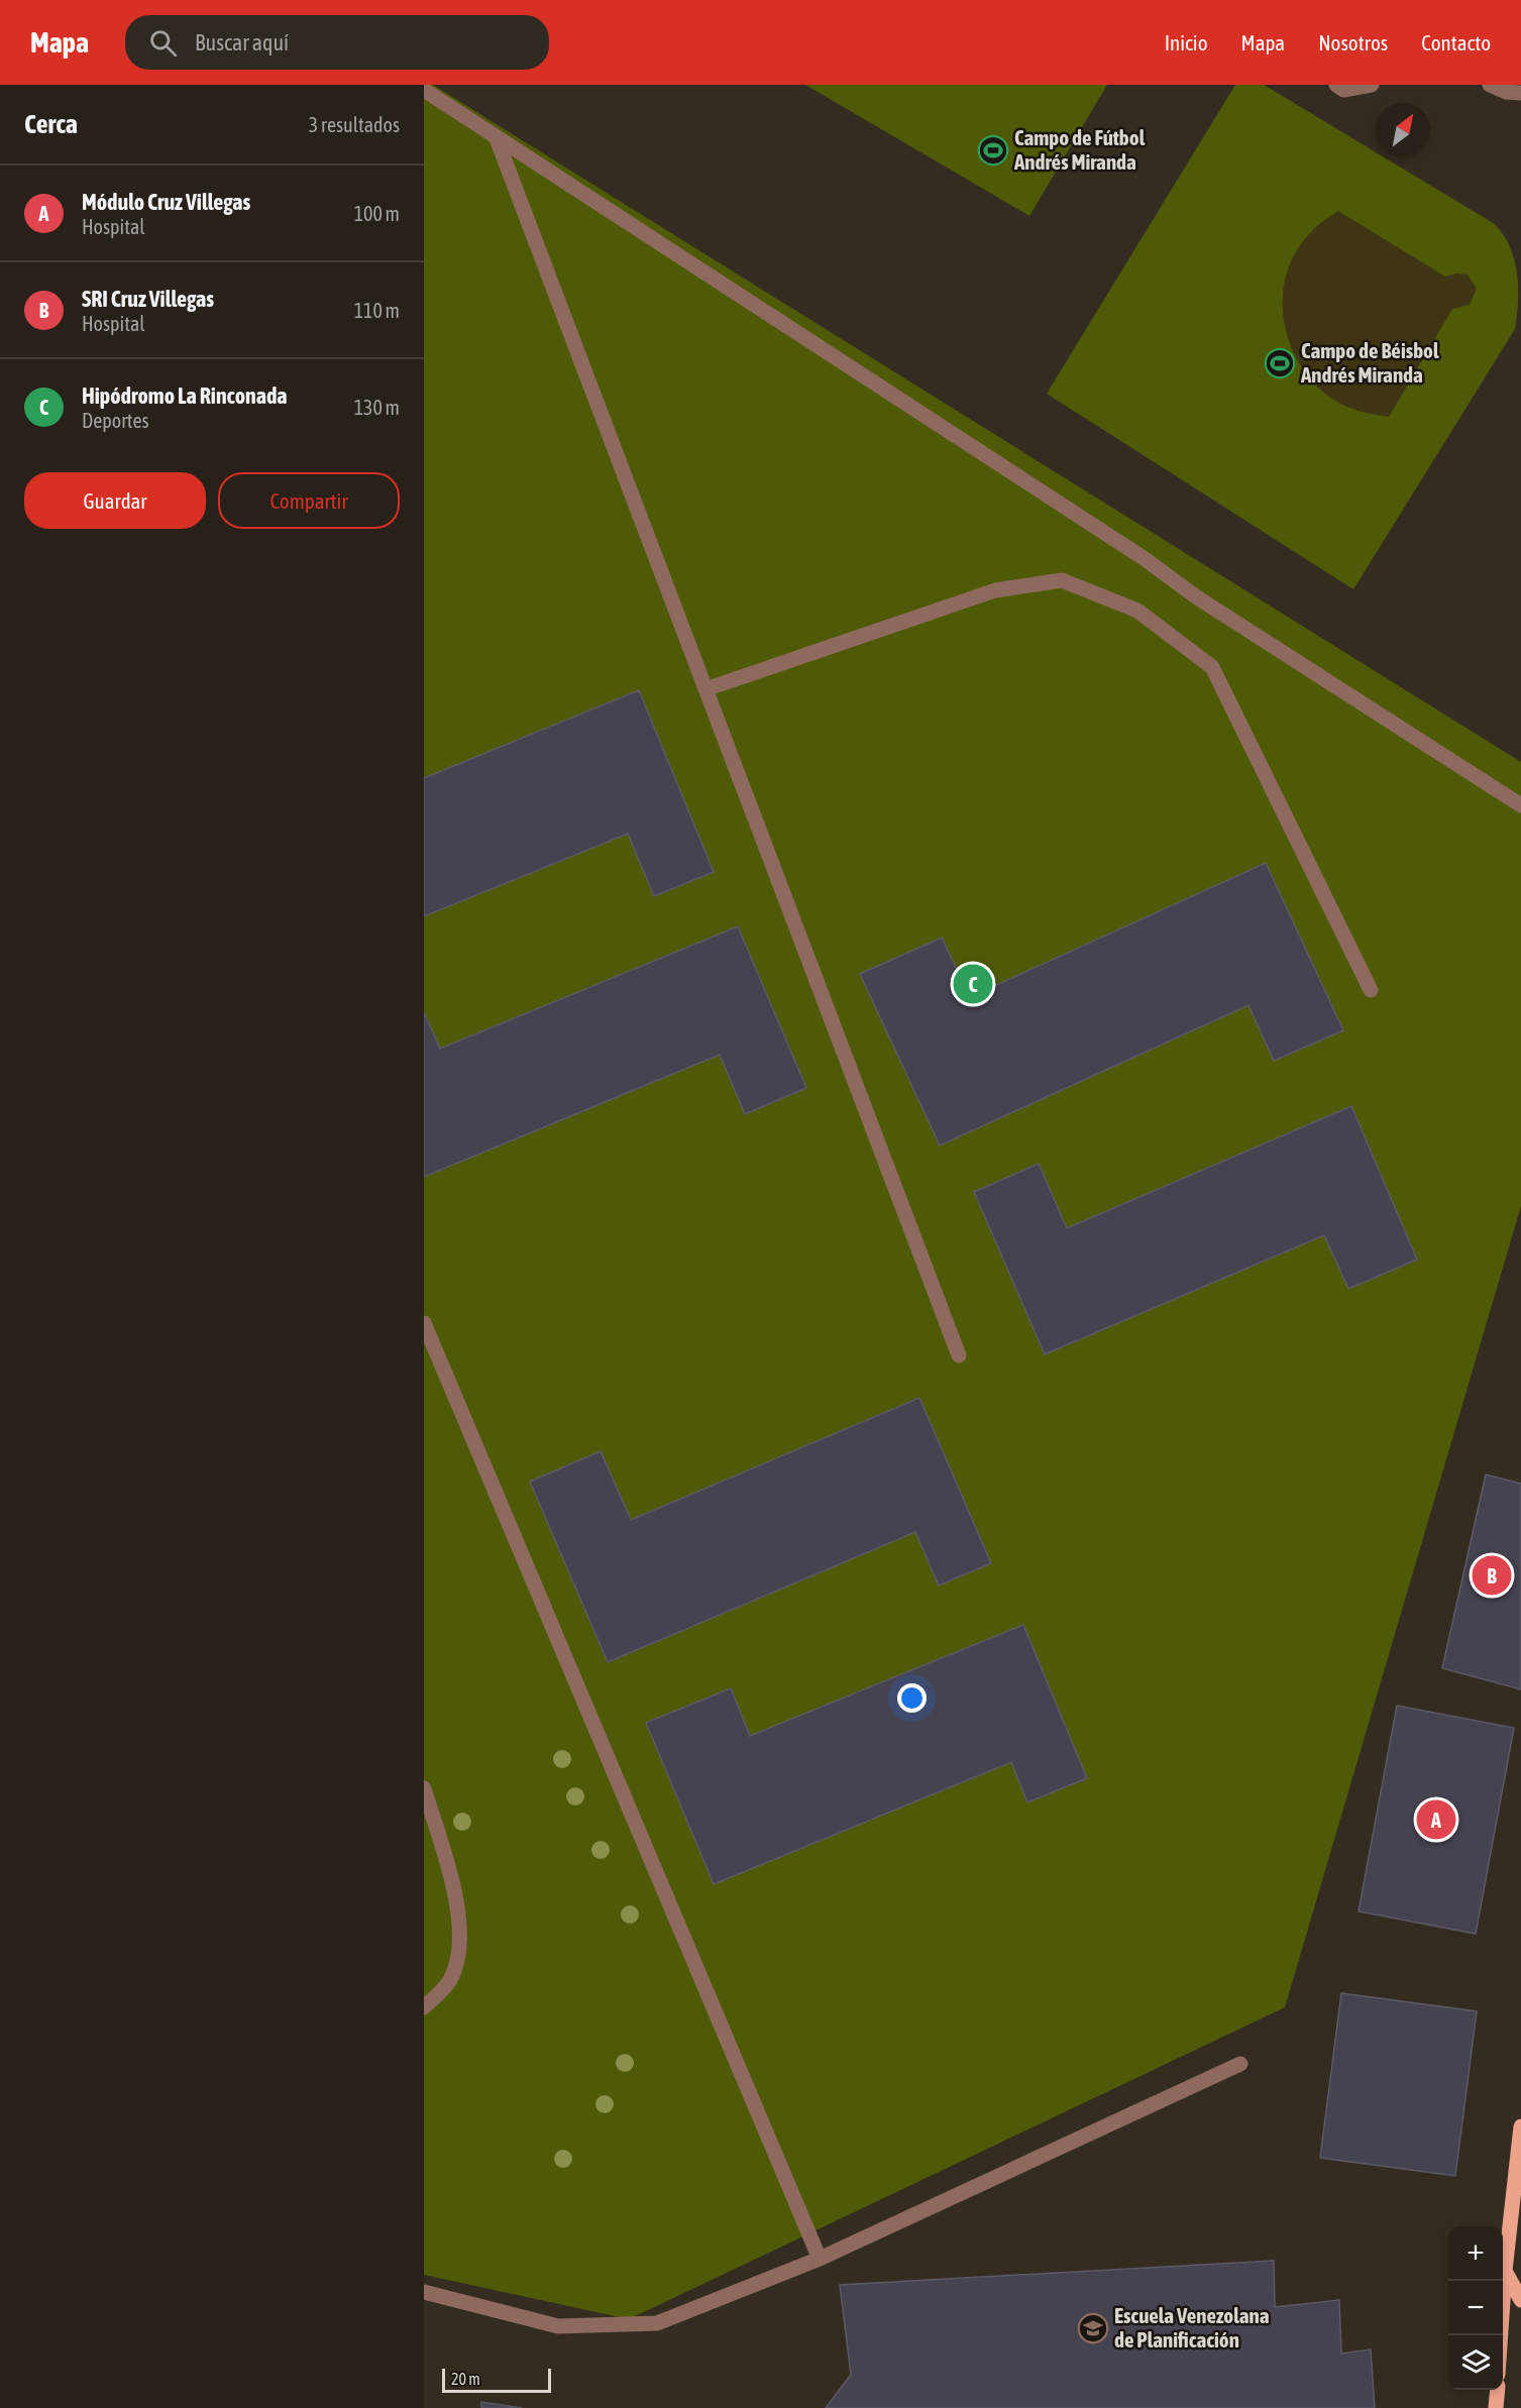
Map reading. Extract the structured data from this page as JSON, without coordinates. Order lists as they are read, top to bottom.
{
  "places": {
    "sports": ["Campo de Fútbol Andrés Miranda", "Campo de Béisbol Andrés Miranda"],
    "school or university": ["Escuela Venezolana de Planificación"]
  },
  "scale_bar": "20 m",
  "north": "top right",
  "page": {
    "header": "Mapa",
    "search": "Buscar aquí",
    "nav": [
      "Inicio",
      "Mapa",
      "Nosotros",
      "Contacto"
    ],
    "heading": ["Cerca", "3 resultados"],
    "list": [
      {
        "mark": "A",
        "name": "Módulo Cruz Villegas",
        "note": "Hospital",
        "value": "100 m"
      },
      {
        "mark": "B",
        "name": "SRI Cruz Villegas",
        "note": "Hospital",
        "value": "110 m"
      },
      {
        "mark": "C",
        "name": "Hipódromo La Rinconada",
        "note": "Deportes",
        "value": "130 m"
      }
    ],
    "buttons": ["Guardar", "Compartir"],
    "pins": ["C", "B", "A"],
    "map_buttons": ["+", "−"],
    "scale": "20 m"
  }
}
